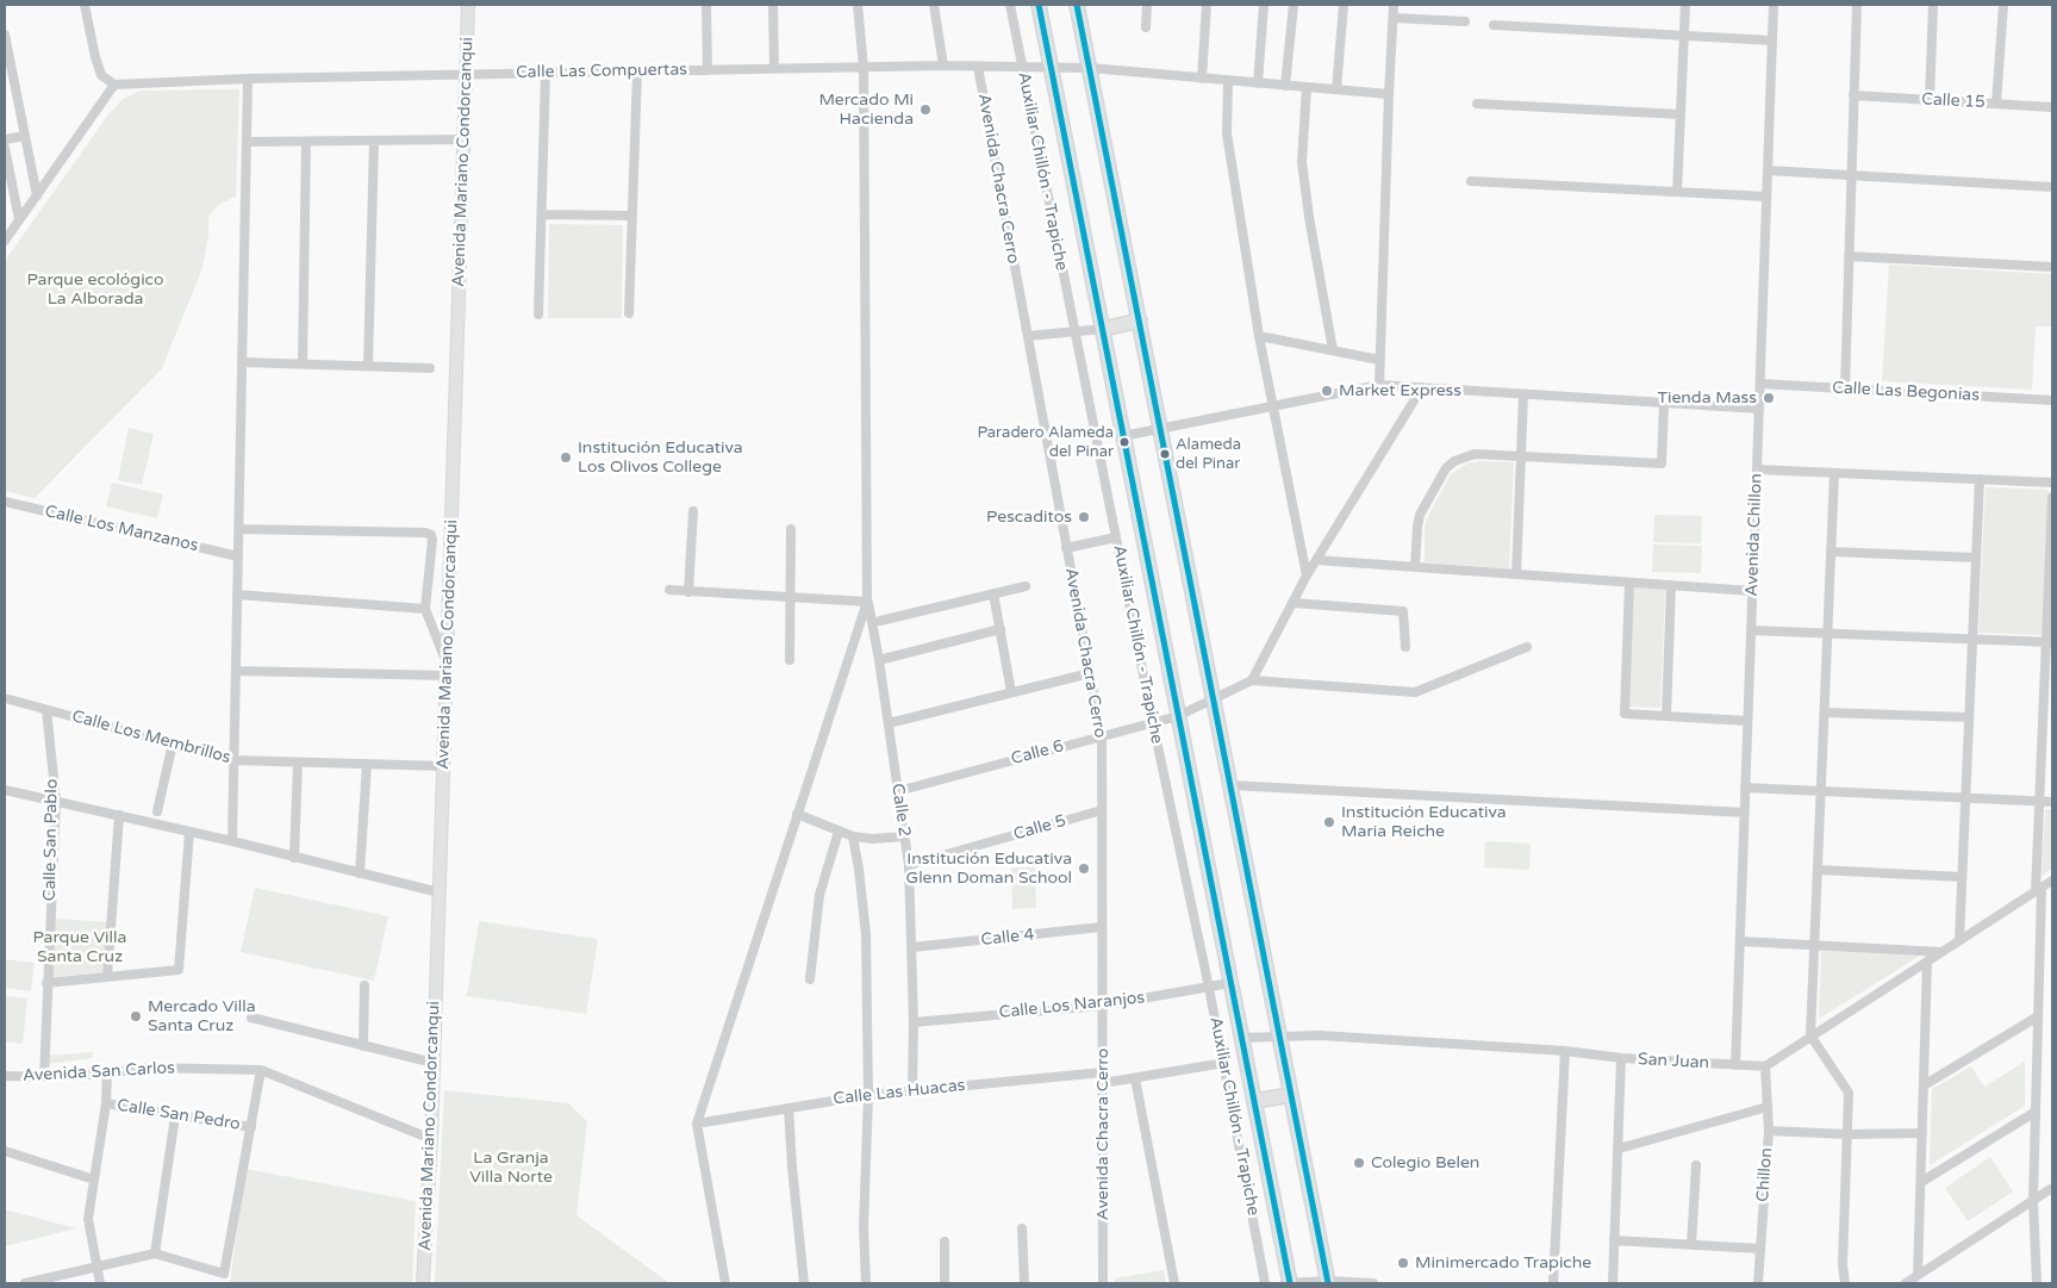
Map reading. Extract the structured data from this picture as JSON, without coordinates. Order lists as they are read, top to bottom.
{
  "streets": {
    "street": [
      "Calle Las Compuertas",
      "Calle 15",
      "Avenida Mariano Condorcanqui",
      "Auxiliar Chillón - Trapiche",
      "Avenida Chacra Cerro",
      "Calle Las Begonias",
      "Calle Los Manzanos",
      "Avenida Chillon",
      "Calle Los Membrillos",
      "Calle 6",
      "Calle 2",
      "Calle 5",
      "Calle San Pablo",
      "Calle 4",
      "Calle Los Naranjos",
      "San Juan",
      "Avenida San Carlos",
      "Calle Las Huacas",
      "Calle San Pedro",
      "Chillon"
    ]
  },
  "crossings": [
    ["Calle Las Compuertas", "Avenida Mariano Condorcanqui"],
    ["Calle Las Compuertas", "Auxiliar Chillón - Trapiche"],
    ["Calle Las Compuertas", "Avenida Chacra Cerro"],
    ["Avenida Mariano Condorcanqui", "Calle Los Membrillos"],
    ["Avenida Mariano Condorcanqui", "Avenida San Carlos"],
    ["Auxiliar Chillón - Trapiche", "Calle 6"],
    ["Auxiliar Chillón - Trapiche", "Calle Los Naranjos"],
    ["Avenida Chacra Cerro", "Calle 6"],
    ["Avenida Chacra Cerro", "Calle 5"],
    ["Avenida Chacra Cerro", "Calle 4"],
    ["Avenida Chacra Cerro", "Calle Los Naranjos"],
    ["Avenida Chacra Cerro", "Calle Las Huacas"],
    ["Calle Las Begonias", "Avenida Chillon"],
    ["Avenida Chillon", "San Juan"],
    ["Calle Los Membrillos", "Calle San Pablo"],
    ["Calle 6", "Calle 2"],
    ["Calle 2", "Calle 5"],
    ["Calle 2", "Calle 4"],
    ["Calle 2", "Calle Los Naranjos"],
    ["Calle 2", "Calle Las Huacas"],
    ["Calle San Pablo", "Avenida San Carlos"],
    ["San Juan", "Chillon"]
  ],
  "parks": ["Parque ecológico La Alborada", "Parque Villa Santa Cruz", "La Granja Villa Norte"],
  "places": [
    "Mercado Mi Hacienda",
    "Market Express",
    "Tienda Mass",
    "Paradero Alameda del Pinar",
    "Alameda del Pinar",
    "Institución Educativa Los Olivos College",
    "Pescaditos",
    "Institución Educativa Maria Reiche",
    "Institución Educativa Glenn Doman School",
    "Mercado Villa Santa Cruz",
    "Colegio Belen",
    "Minimercado Trapiche"
  ]
}
